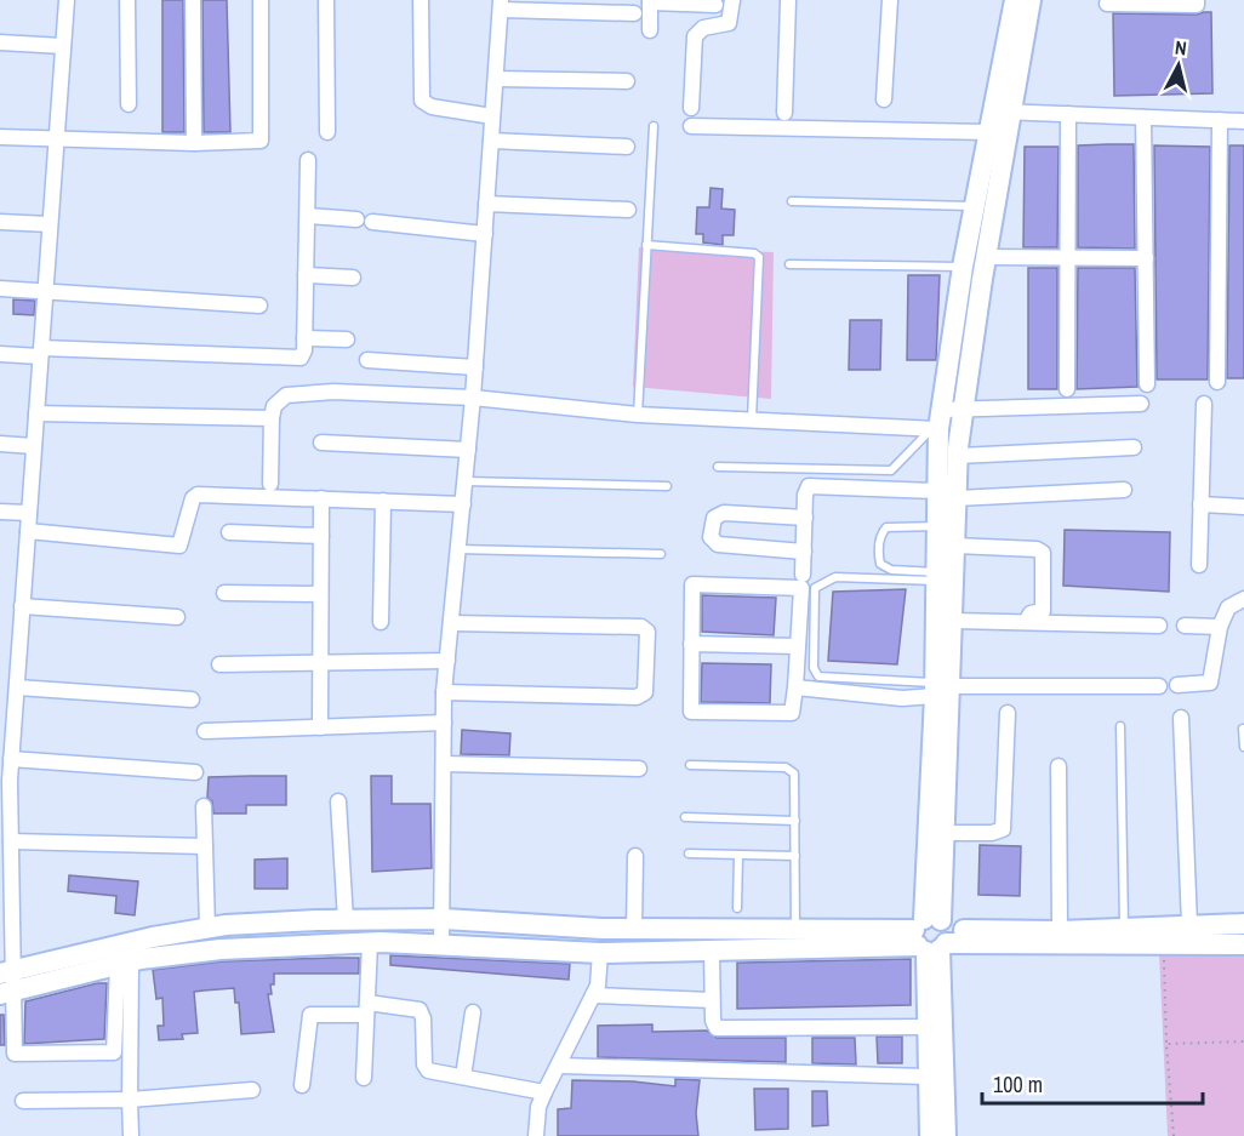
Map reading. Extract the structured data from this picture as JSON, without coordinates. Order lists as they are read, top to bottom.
{
  "scale_bar": "100 m",
  "north": "top"
}
